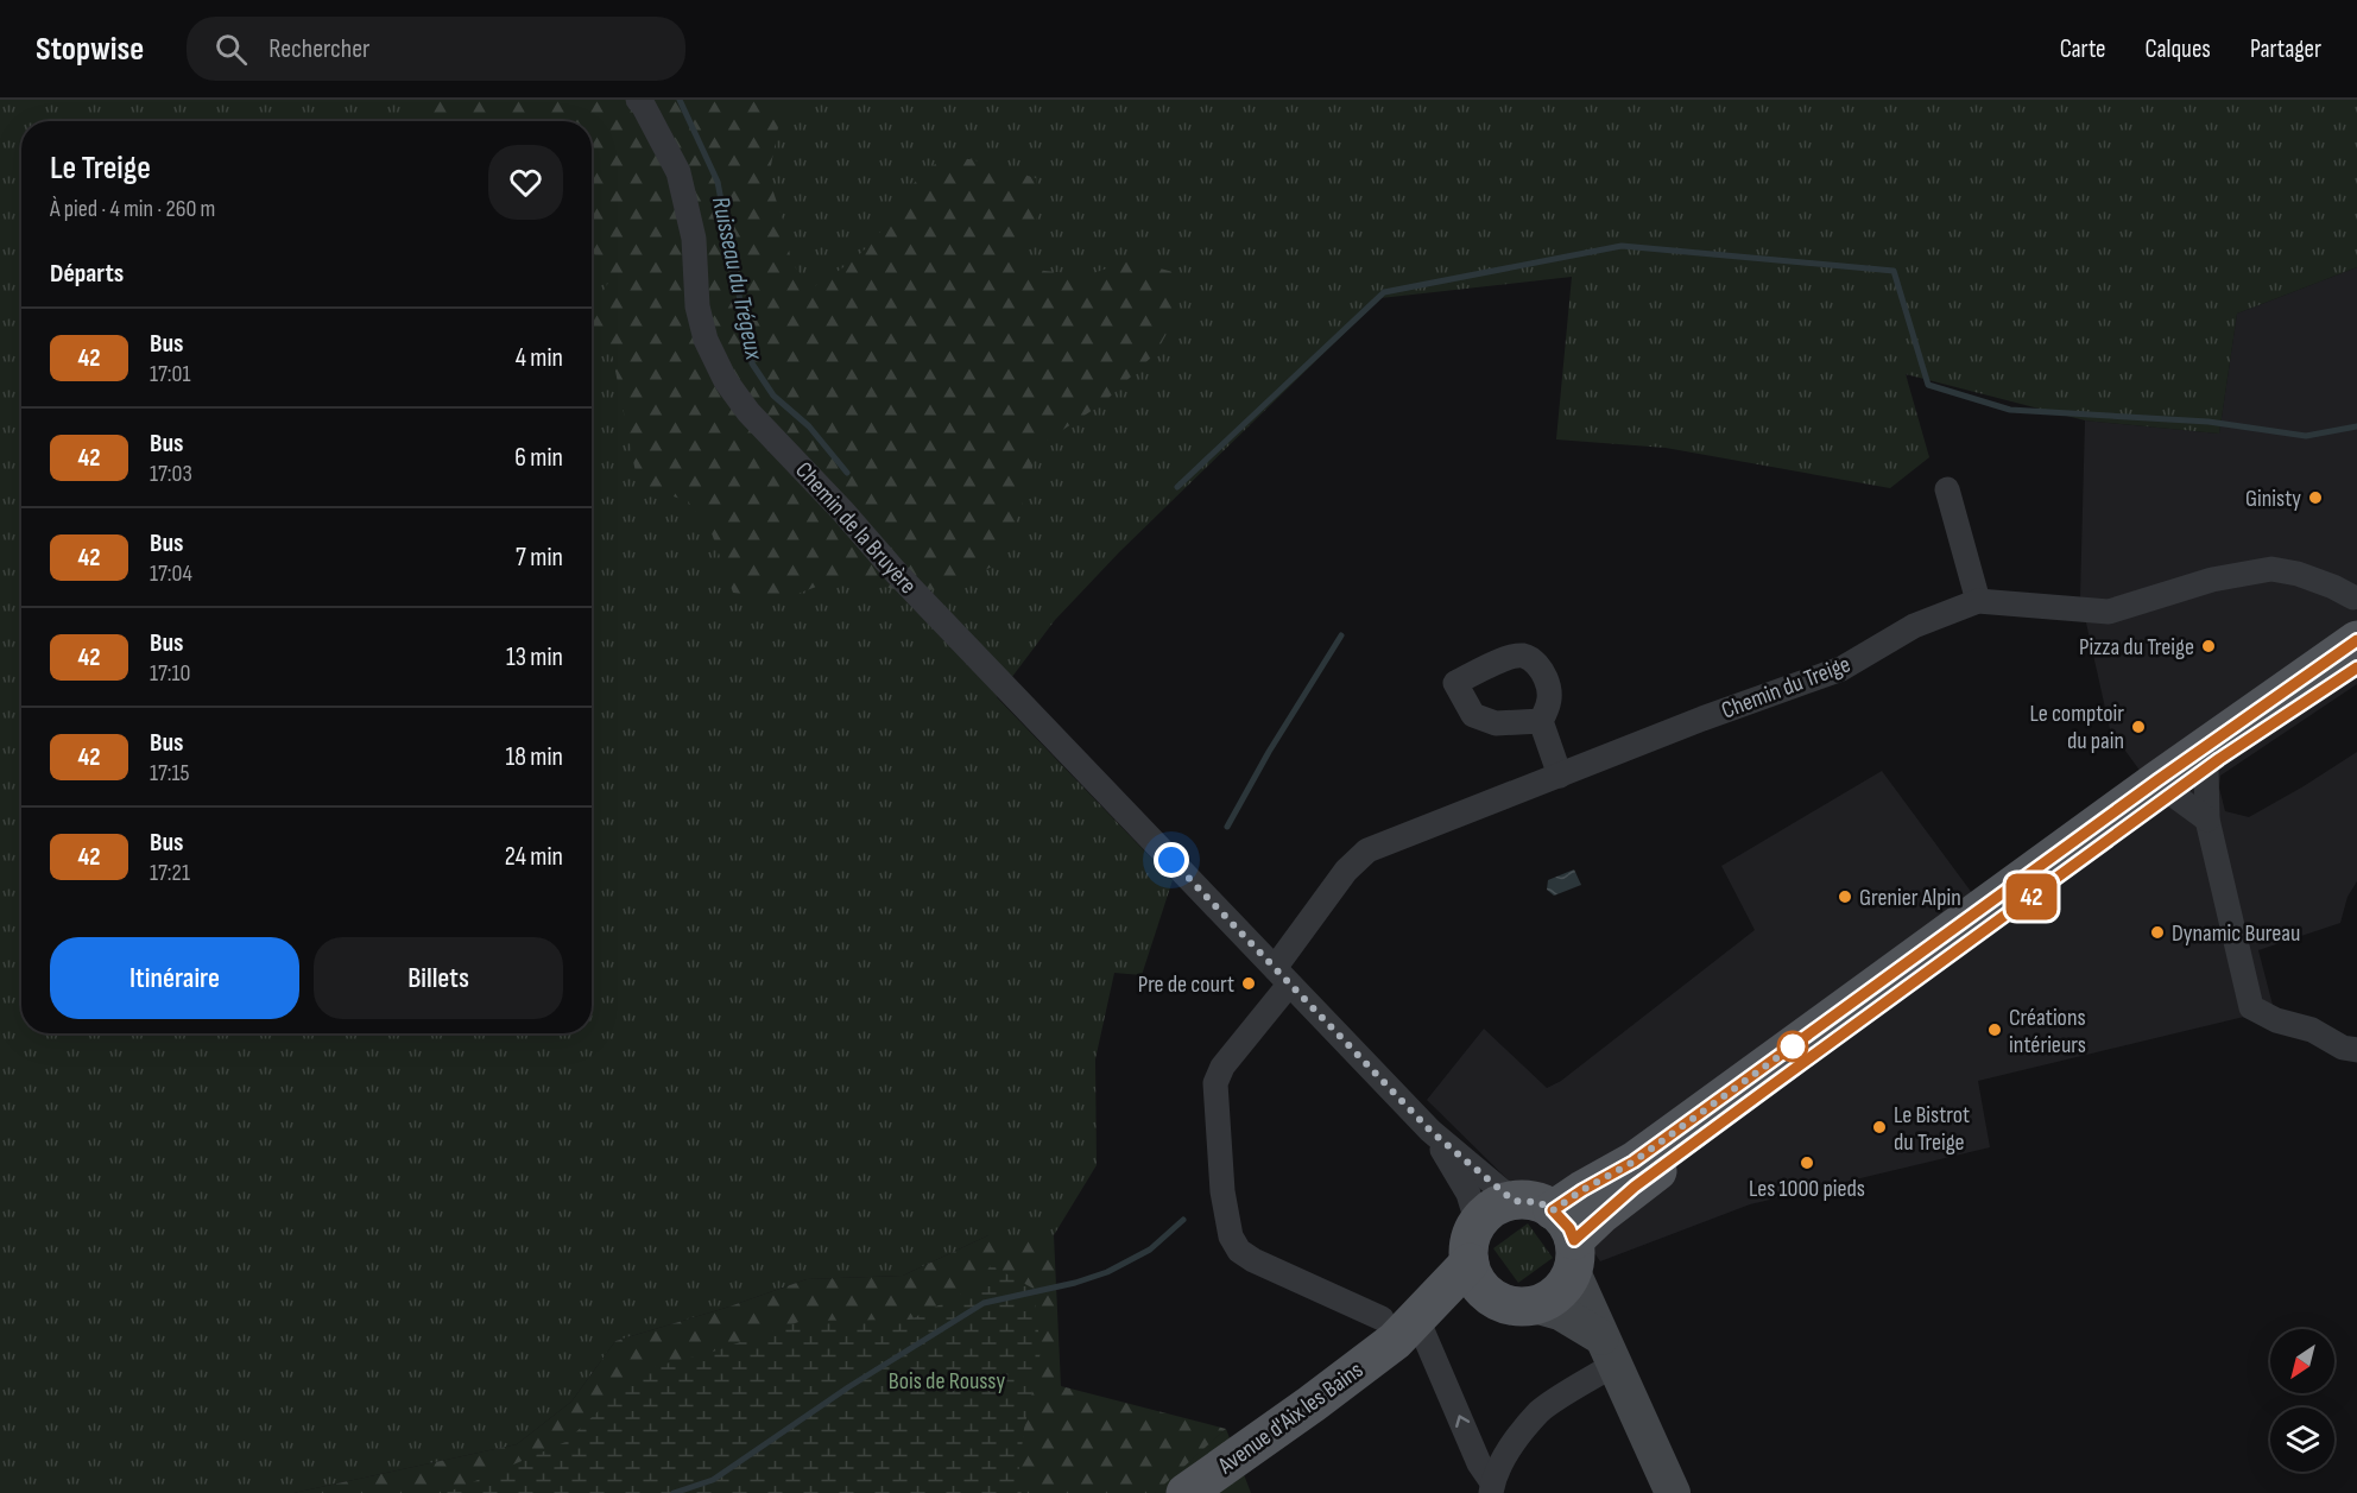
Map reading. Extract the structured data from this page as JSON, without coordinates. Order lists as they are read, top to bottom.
{
  "streets": {
    "main road": ["Avenue d'Aix les Bains"],
    "street": ["Chemin de la Bruyère", "Chemin du Treige"]
  },
  "crossings": [
    ["Chemin de la Bruyère", "Chemin du Treige"]
  ],
  "water": ["Ruisseau du Trégeux"],
  "parks": ["Bois de Roussy"],
  "places": [
    "Ginisty",
    "Pizza du Treige",
    "Le comptoir du pain",
    "Grenier Alpin",
    "Dynamic Bureau",
    "Pre de court",
    "Créations intérieurs",
    "Le Bistrot du Treige",
    "Les 1000 pieds"
  ],
  "lines": ["bus line 42"],
  "north": "bottom left",
  "page": {
    "header": "Stopwise",
    "search": "Rechercher",
    "nav": ["Carte", "Calques", "Partager"],
    "on_map": "42",
    "heading": [
      ["Le Treige", "À pied · 4 min · 260 m"],
      "Départs"
    ],
    "list": [
      {
        "mark": "42",
        "name": "Bus",
        "note": "17:01",
        "value": "4 min"
      },
      {
        "mark": "42",
        "name": "Bus",
        "note": "17:03",
        "value": "6 min"
      },
      {
        "mark": "42",
        "name": "Bus",
        "note": "17:04",
        "value": "7 min"
      },
      {
        "mark": "42",
        "name": "Bus",
        "note": "17:10",
        "value": "13 min"
      },
      {
        "mark": "42",
        "name": "Bus",
        "note": "17:15",
        "value": "18 min"
      },
      {
        "mark": "42",
        "name": "Bus",
        "note": "17:21",
        "value": "24 min"
      }
    ],
    "buttons": ["Itinéraire", "Billets"]
  }
}
